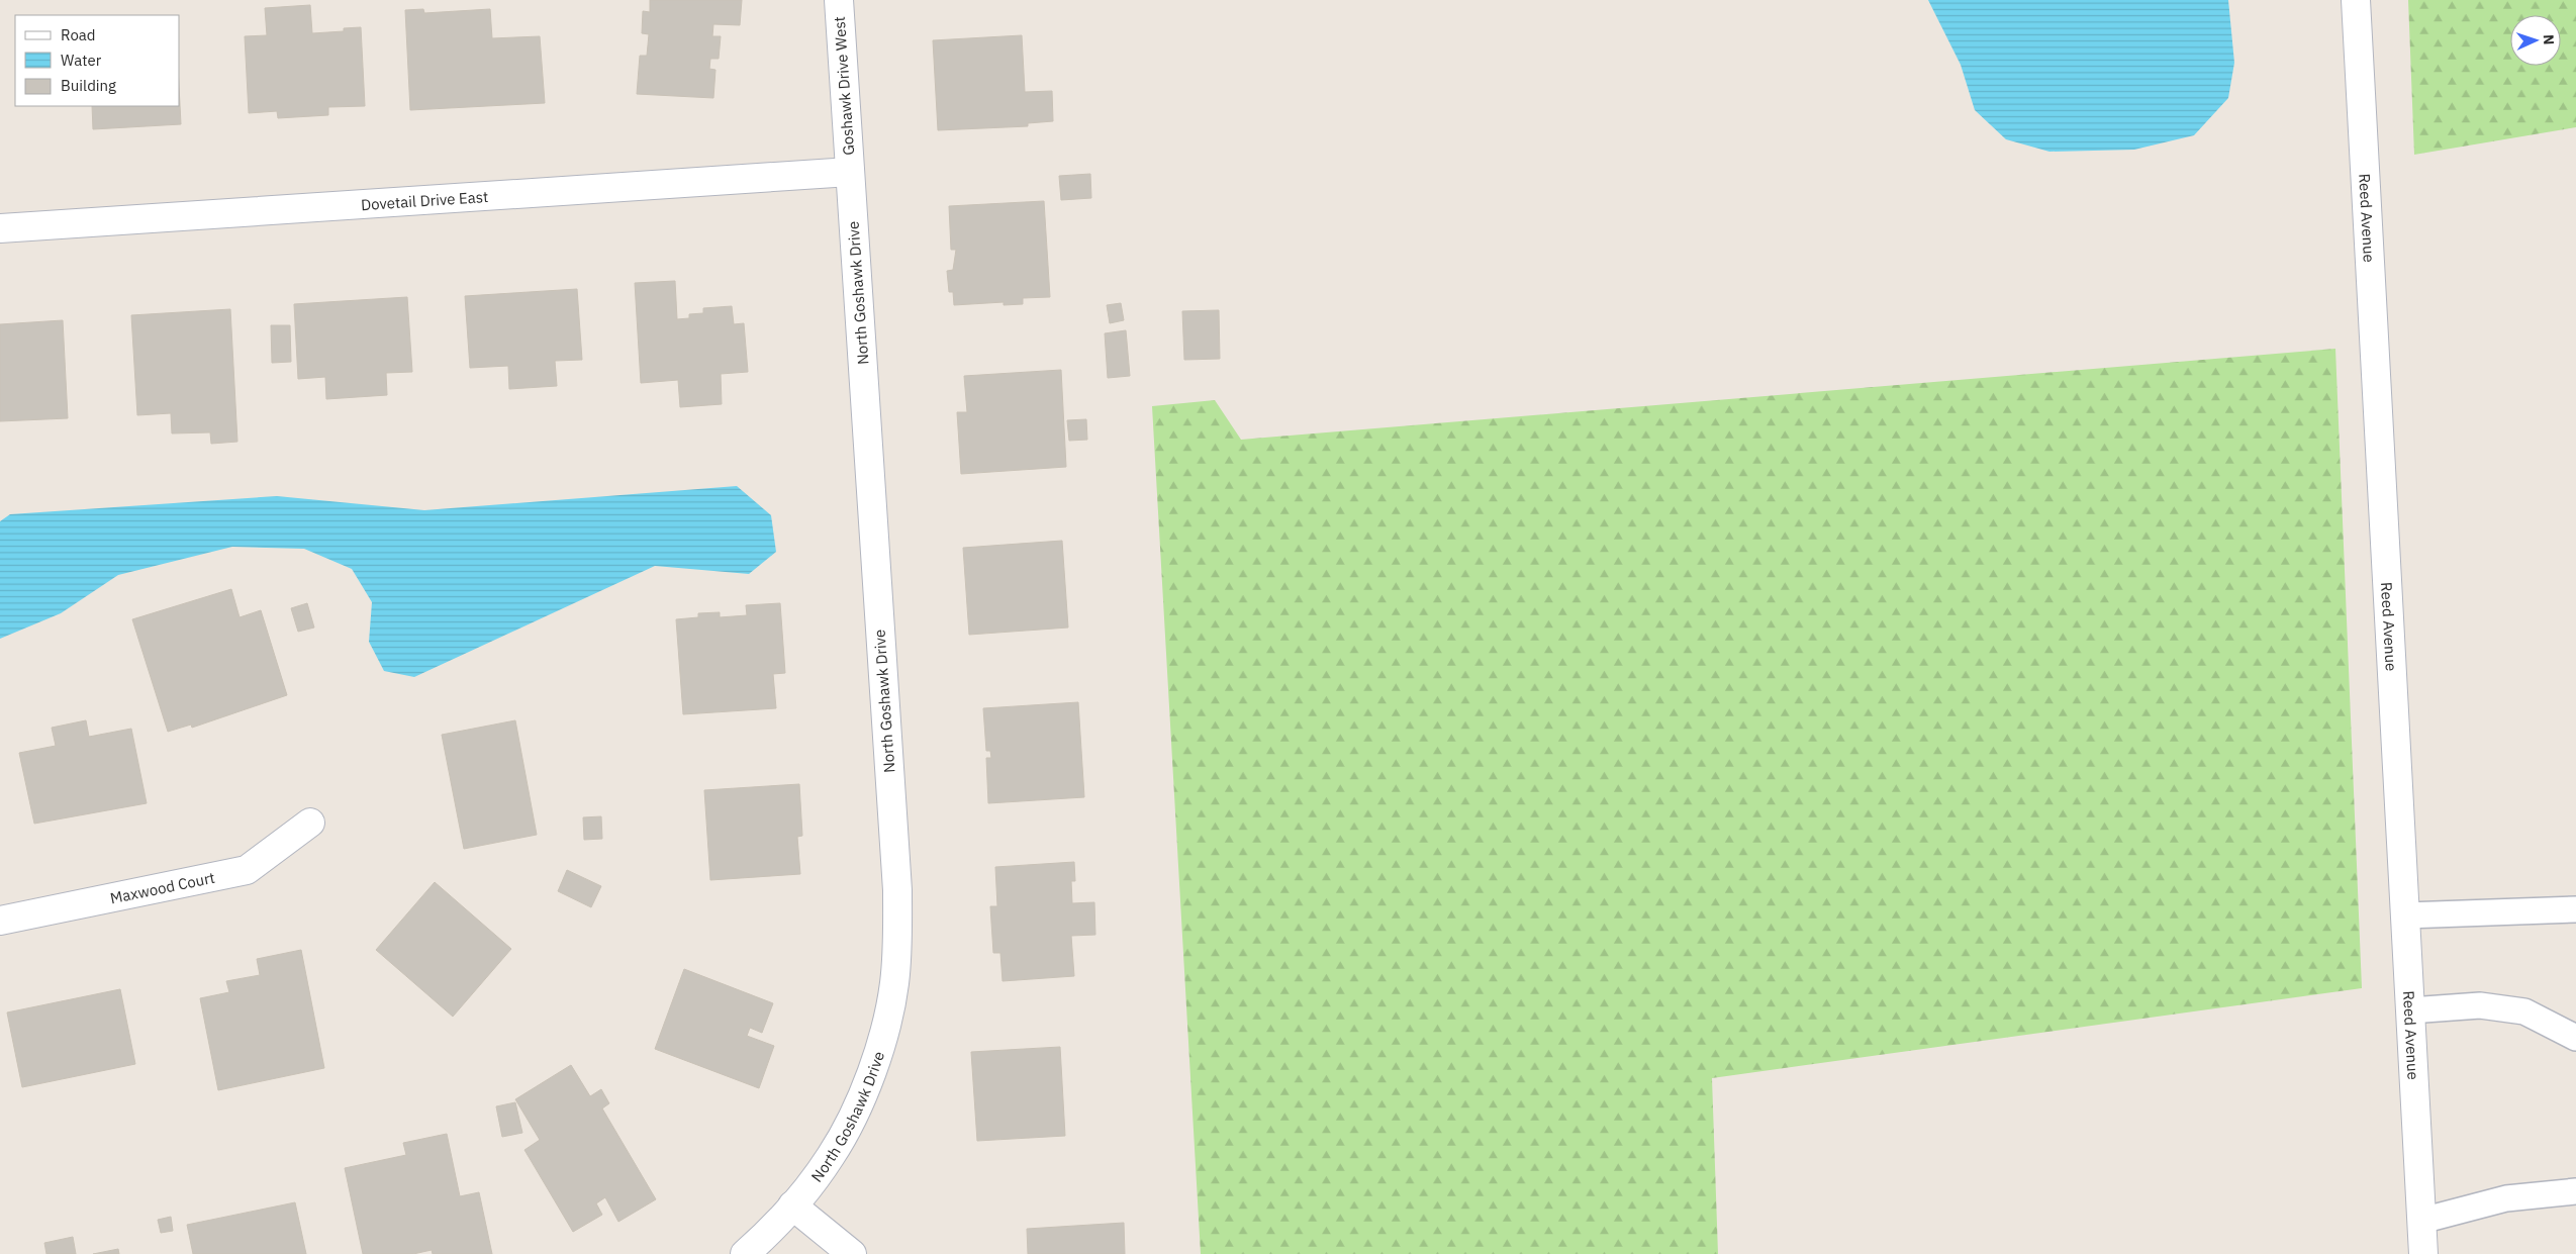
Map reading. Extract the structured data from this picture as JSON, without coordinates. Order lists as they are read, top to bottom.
{
  "streets": {
    "street": [
      "Goshawk Drive West",
      "Dovetail Drive East",
      "Reed Avenue",
      "North Goshawk Drive",
      "Maxwood Court"
    ]
  },
  "crossings": [
    ["Goshawk Drive West", "Dovetail Drive East"],
    ["Goshawk Drive West", "North Goshawk Drive"],
    ["Dovetail Drive East", "North Goshawk Drive"]
  ],
  "legend": ["Road", "Water", "Building"],
  "north": "right"
}
